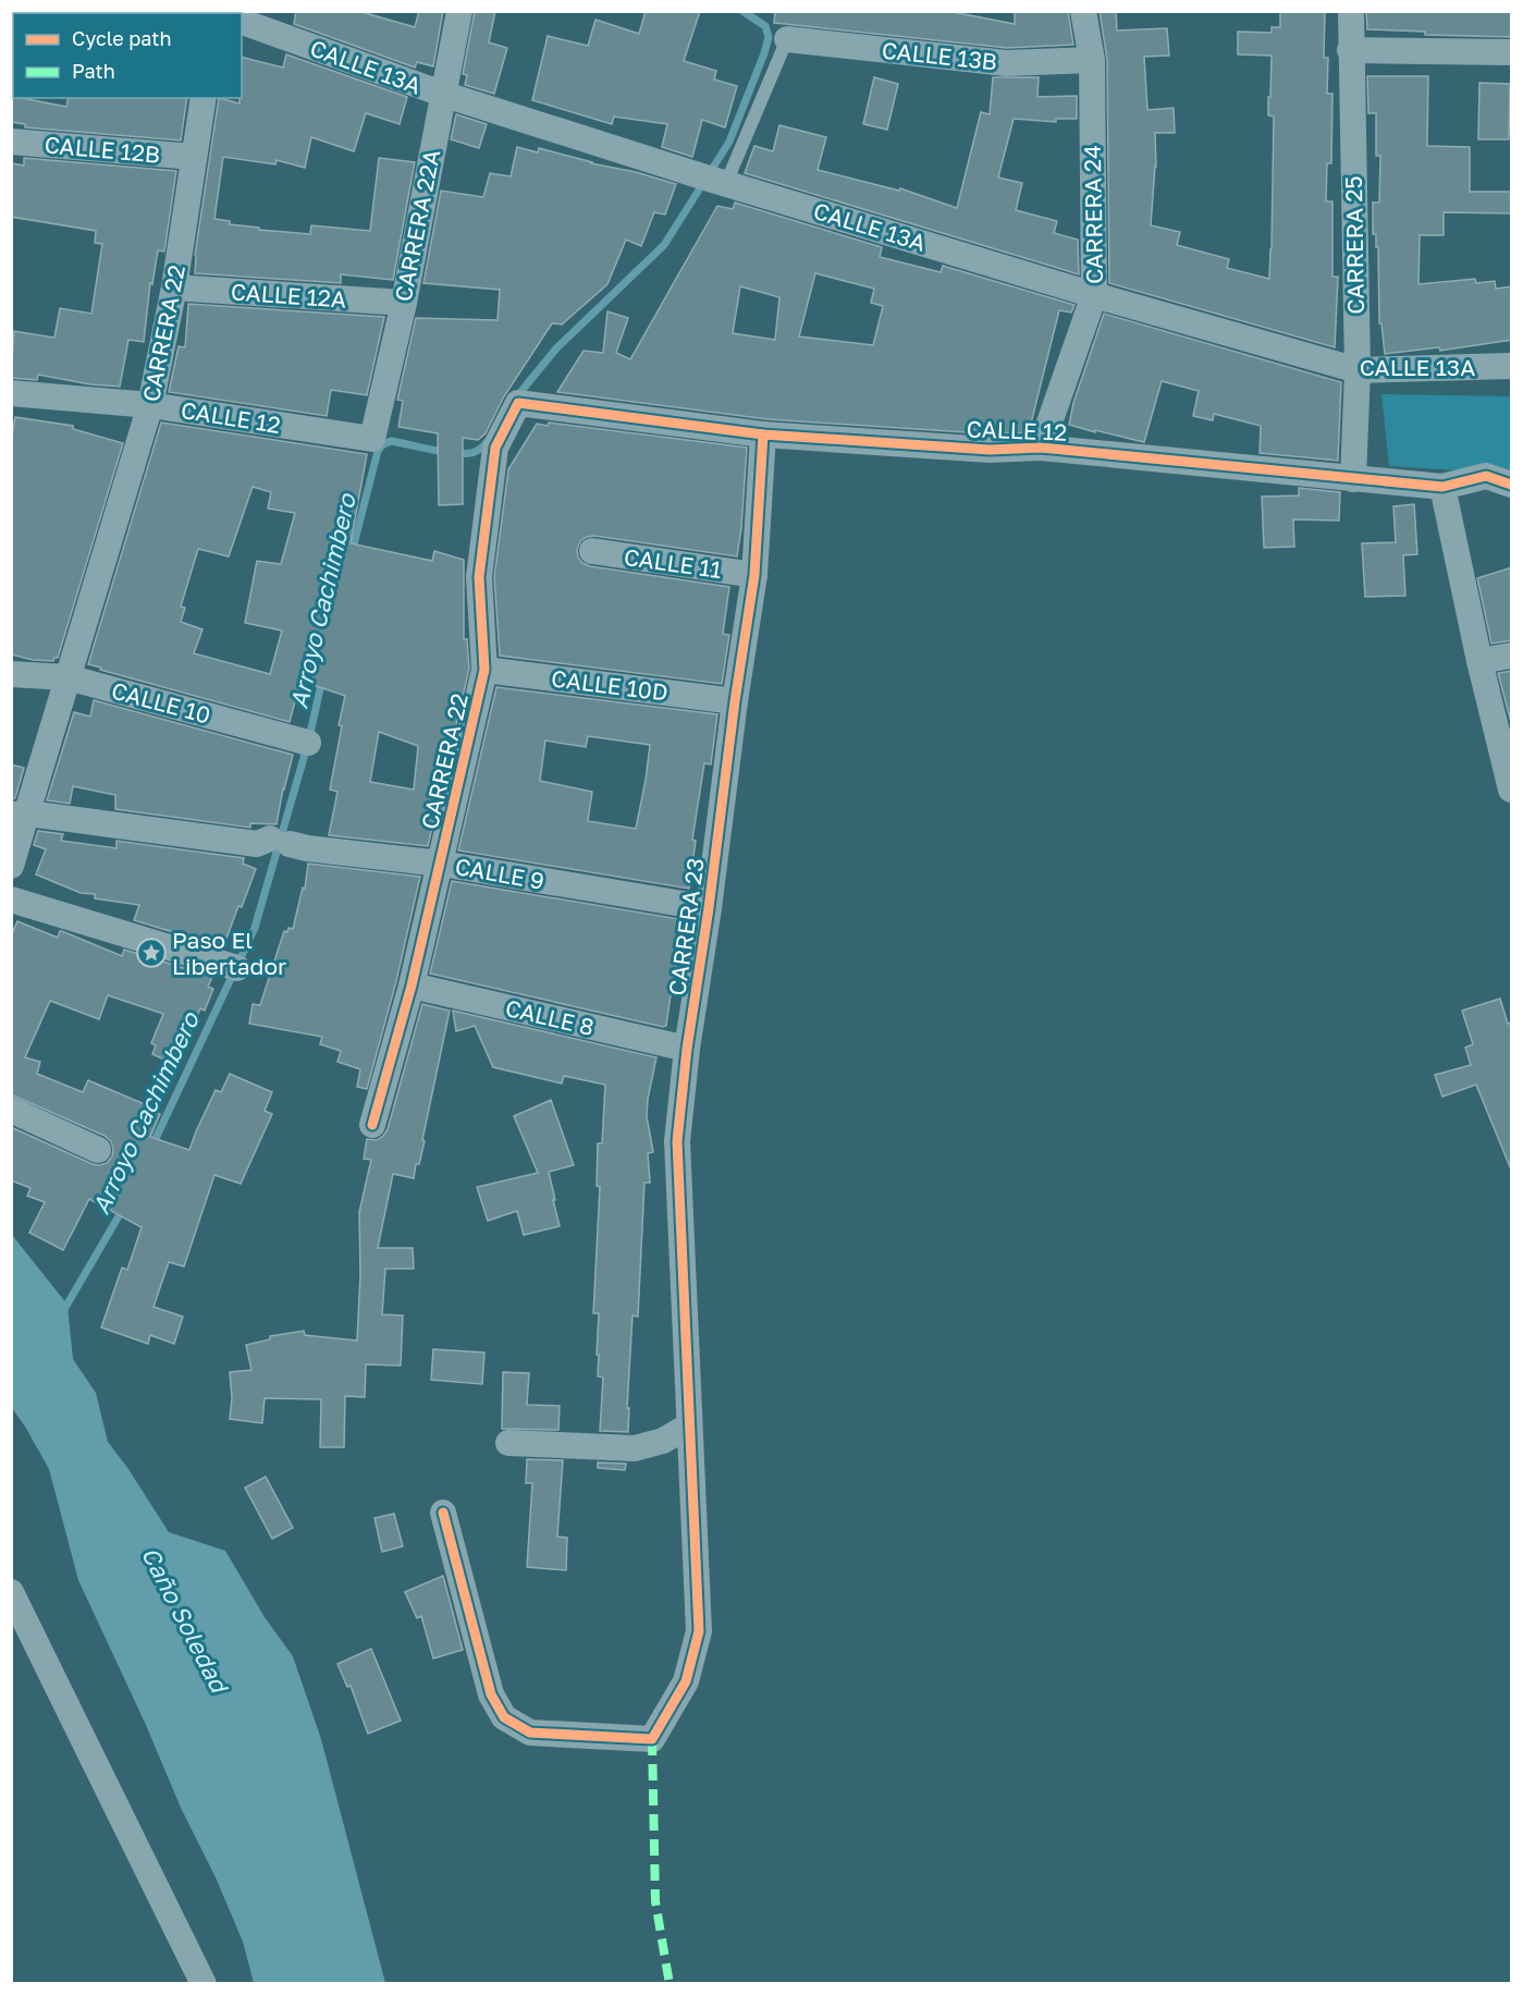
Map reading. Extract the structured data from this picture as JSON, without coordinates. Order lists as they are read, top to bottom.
{
  "streets": {
    "street": [
      "CALLE 13B",
      "CALLE 13A",
      "CALLE 12B",
      "CARRERA 24",
      "CARRERA 22A",
      "CARRERA 25",
      "CALLE 12A",
      "CARRERA 22",
      "CALLE 12",
      "CALLE 11",
      "CALLE 10D",
      "CALLE 10",
      "CALLE 9",
      "CARRERA 23",
      "CALLE 8"
    ]
  },
  "crossings": [
    ["CALLE 13B", "CARRERA 24"],
    ["CALLE 13A", "CARRERA 24"],
    ["CALLE 13A", "CARRERA 22A"],
    ["CALLE 13A", "CARRERA 25"],
    ["CALLE 12B", "CARRERA 22"],
    ["CARRERA 24", "CALLE 12"],
    ["CARRERA 22A", "CALLE 12A"],
    ["CARRERA 22A", "CALLE 12"],
    ["CARRERA 25", "CALLE 12"],
    ["CALLE 12A", "CARRERA 22"],
    ["CARRERA 22", "CALLE 12"],
    ["CARRERA 22", "CALLE 10D"],
    ["CARRERA 22", "CALLE 10"],
    ["CARRERA 22", "CALLE 9"],
    ["CARRERA 22", "CALLE 8"],
    ["CALLE 12", "CARRERA 23"],
    ["CALLE 11", "CARRERA 23"],
    ["CALLE 10D", "CARRERA 23"],
    ["CALLE 9", "CARRERA 23"],
    ["CARRERA 23", "CALLE 8"]
  ],
  "water": ["Arroyo Cachimbero", "Caño Soledad"],
  "places": {
    "place": ["Paso El Libertador"]
  },
  "legend": ["Cycle path", "Path"]
}
